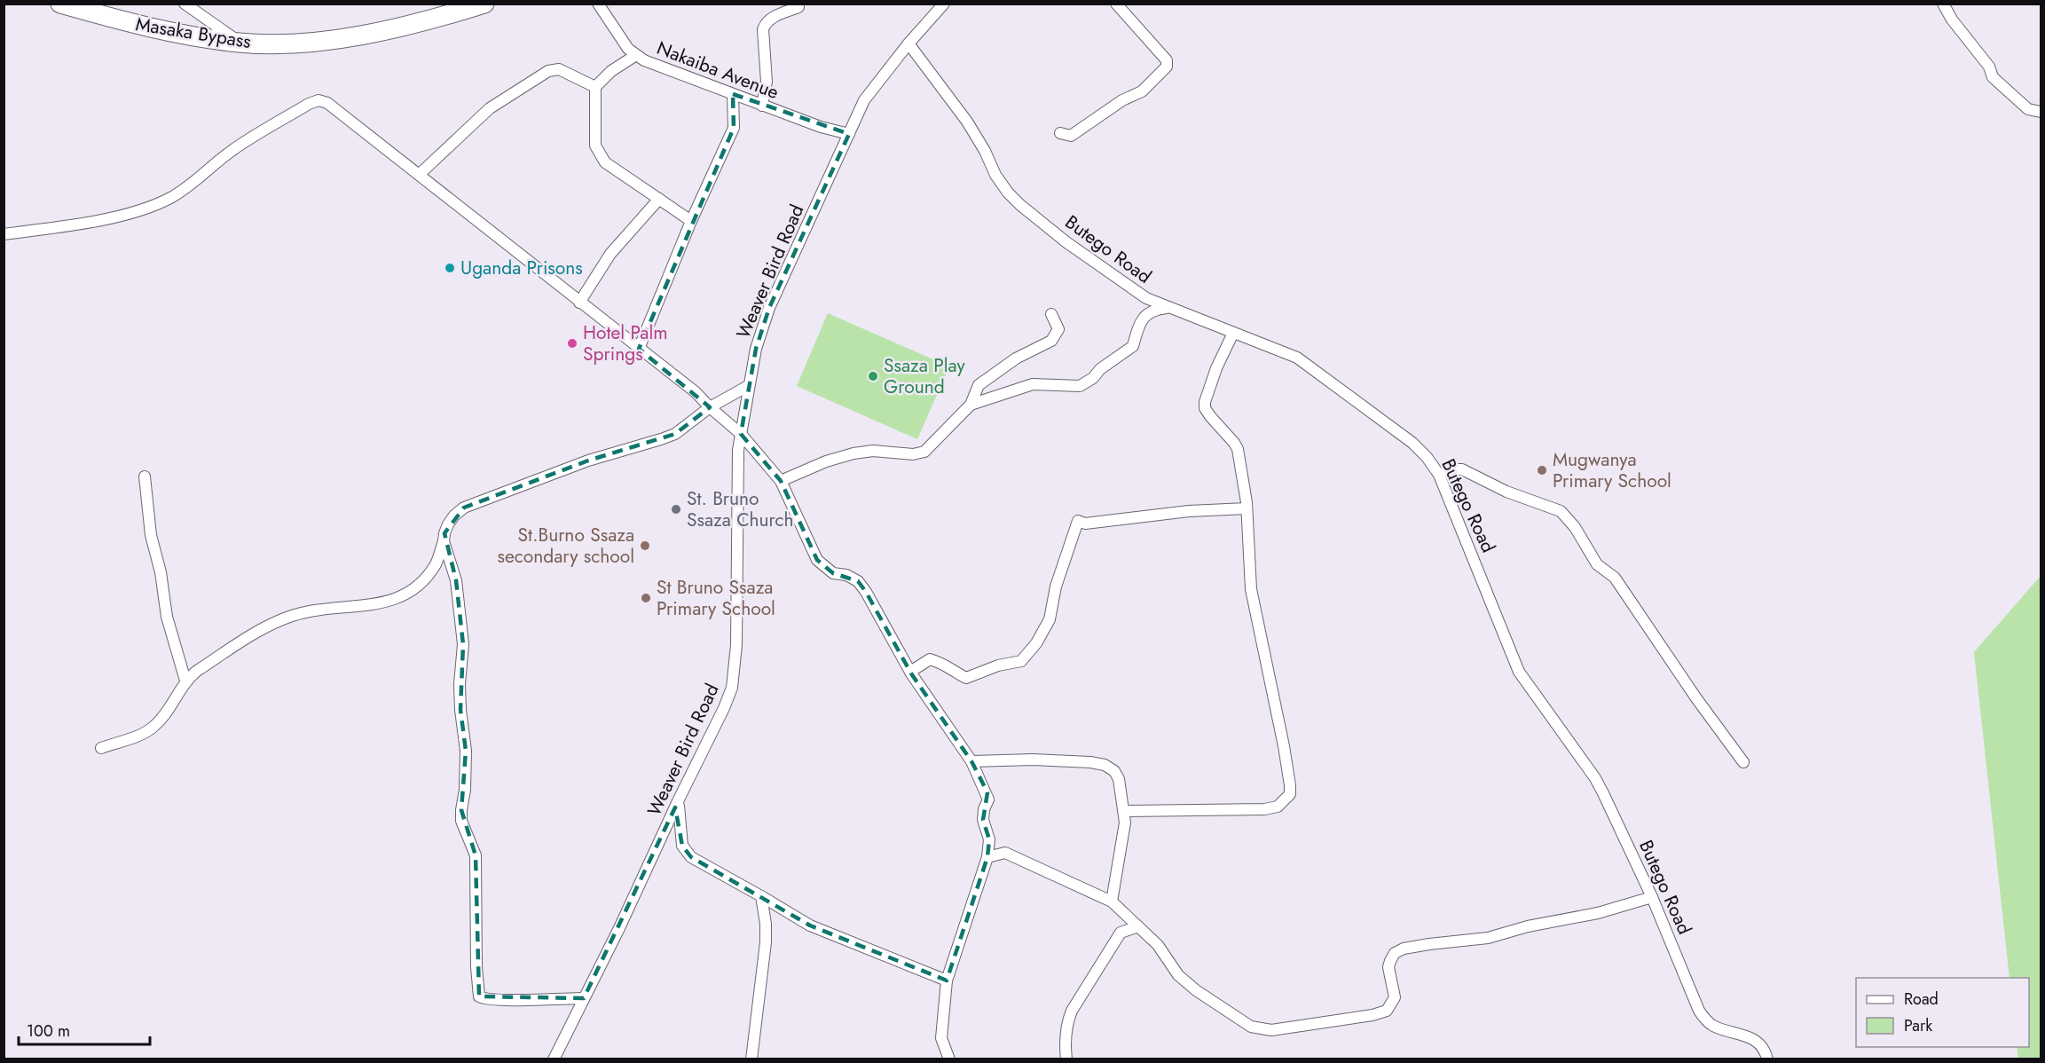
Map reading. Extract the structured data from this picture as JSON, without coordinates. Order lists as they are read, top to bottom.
{
  "streets": {
    "highway": ["Masaka Bypass"],
    "street": ["Nakaiba Avenue", "Butego Road", "Weaver Bird Road"]
  },
  "crossings": [
    ["Nakaiba Avenue", "Weaver Bird Road"],
    ["Butego Road", "Weaver Bird Road"]
  ],
  "places": [
    "Uganda Prisons",
    "Hotel Palm Springs",
    "Ssaza Play Ground",
    "Mugwanya Primary School",
    "St. Bruno Ssaza Church",
    "St.Burno Ssaza secondary school",
    "St Bruno Ssaza Primary School"
  ],
  "legend": ["Road", "Park"],
  "scale_bar": "100 m"
}
